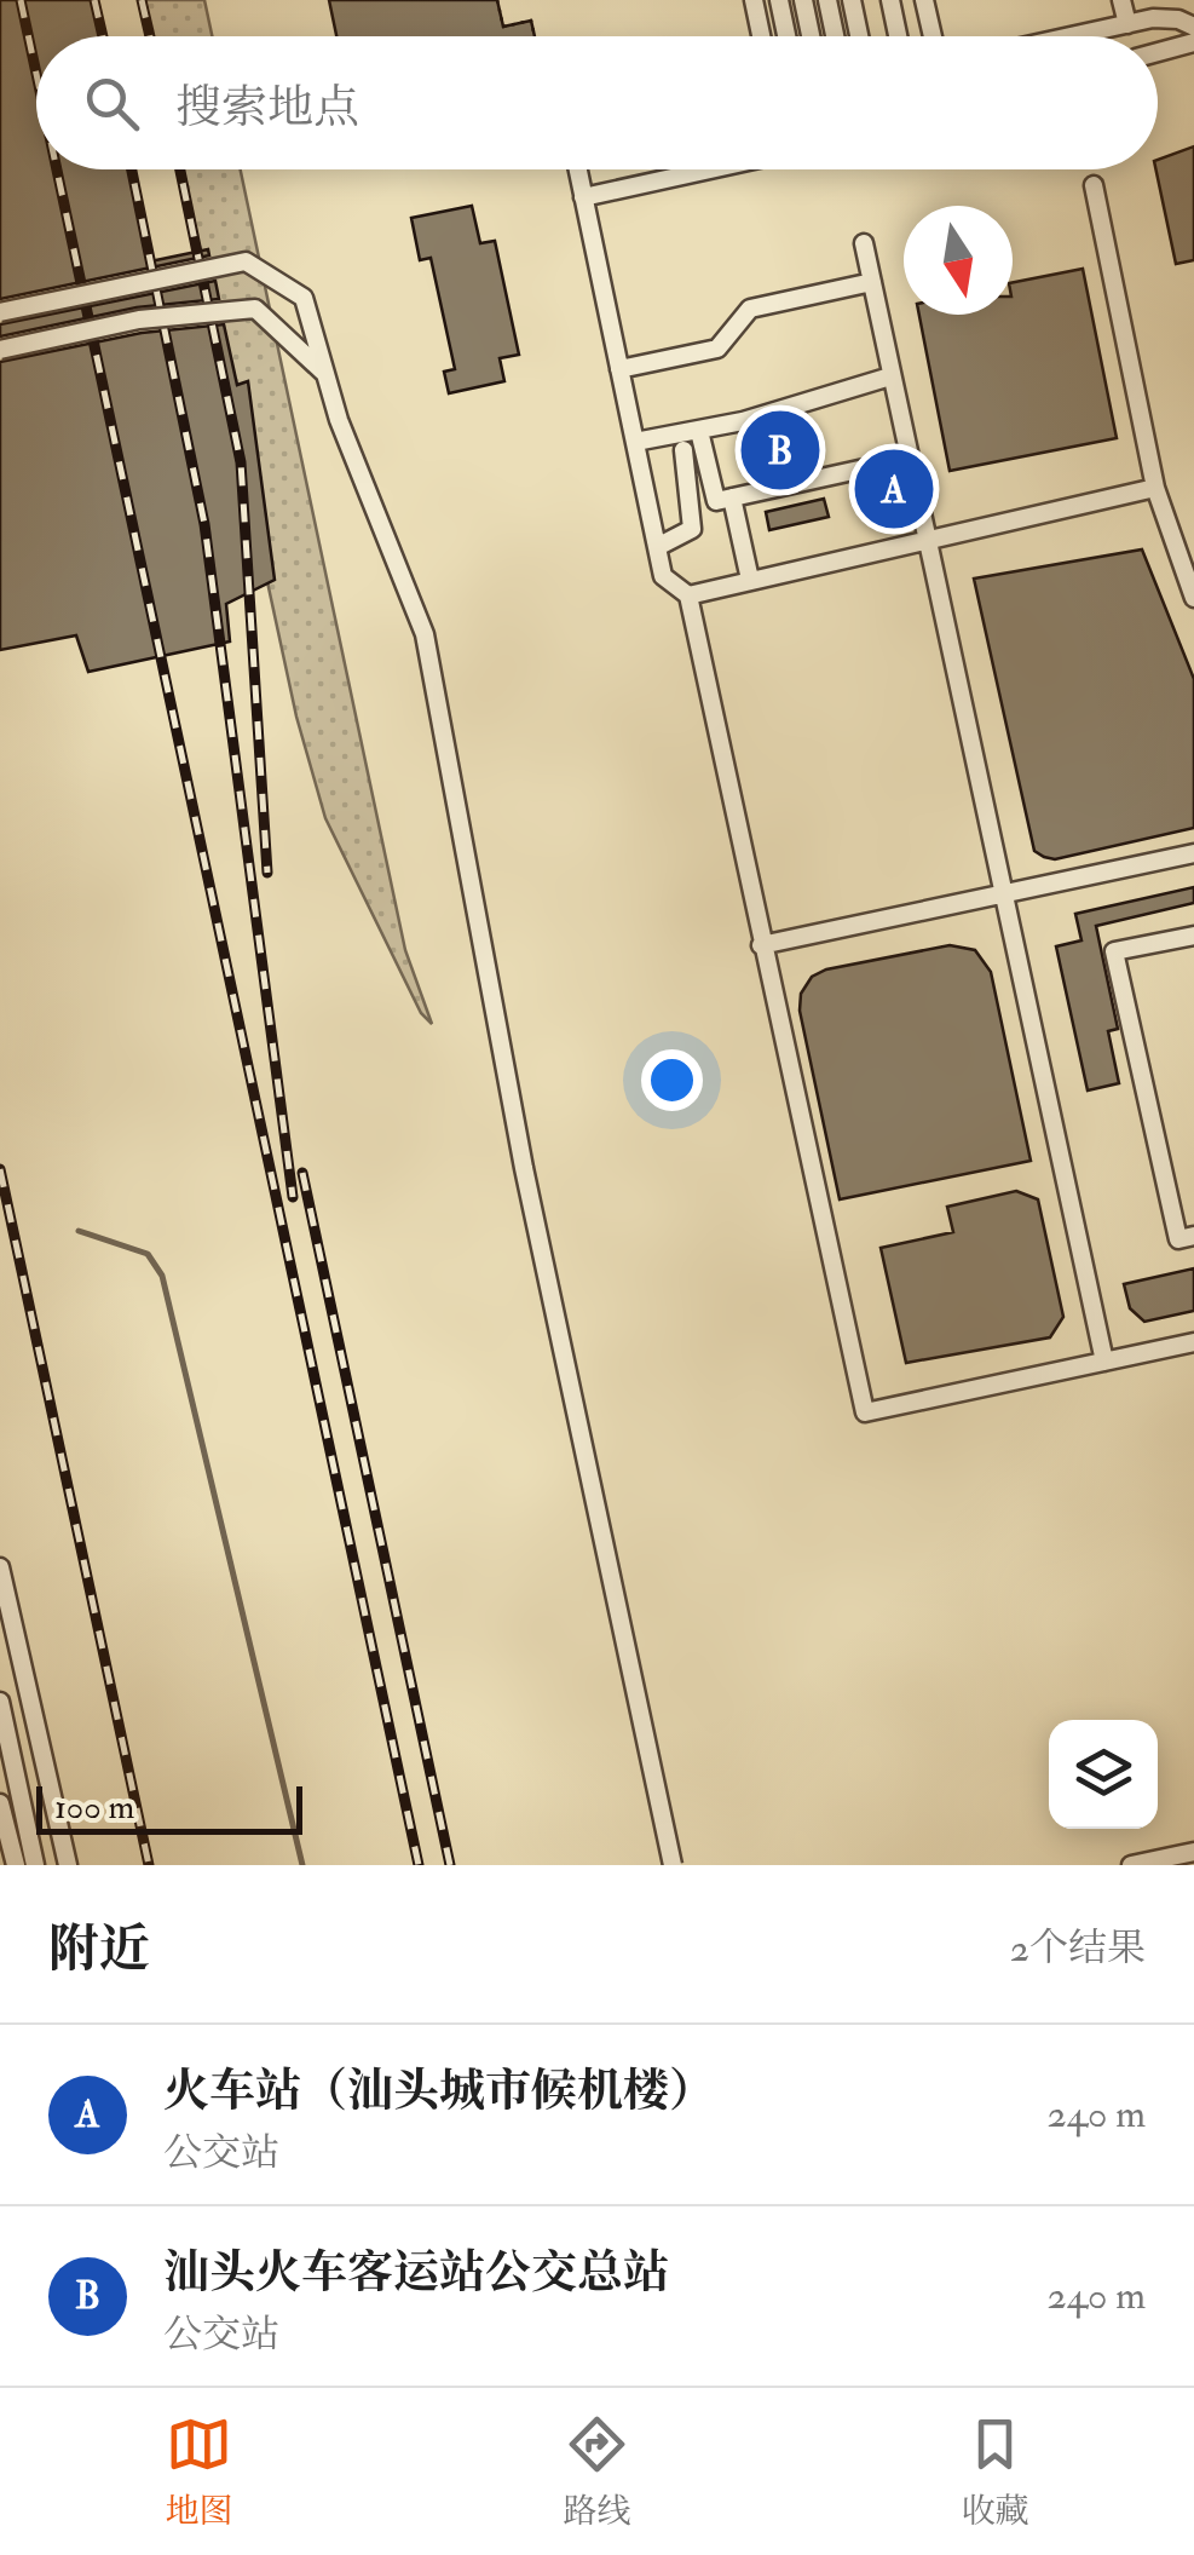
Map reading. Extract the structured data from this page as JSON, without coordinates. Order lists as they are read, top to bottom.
{
  "scale_bar": "100 m",
  "north": "bottom",
  "page": {
    "search": "搜索地点",
    "pins": ["B", "A"],
    "scale": "100 m",
    "heading": ["附近", "2个结果"],
    "list": [
      {
        "mark": "A",
        "name": "火车站（汕头城市候机楼）",
        "note": "公交站",
        "value": "240 m"
      },
      {
        "mark": "B",
        "name": "汕头火车客运站公交总站",
        "note": "公交站",
        "value": "240 m"
      }
    ],
    "nav": ["地图", "路线", "收藏"]
  }
}
